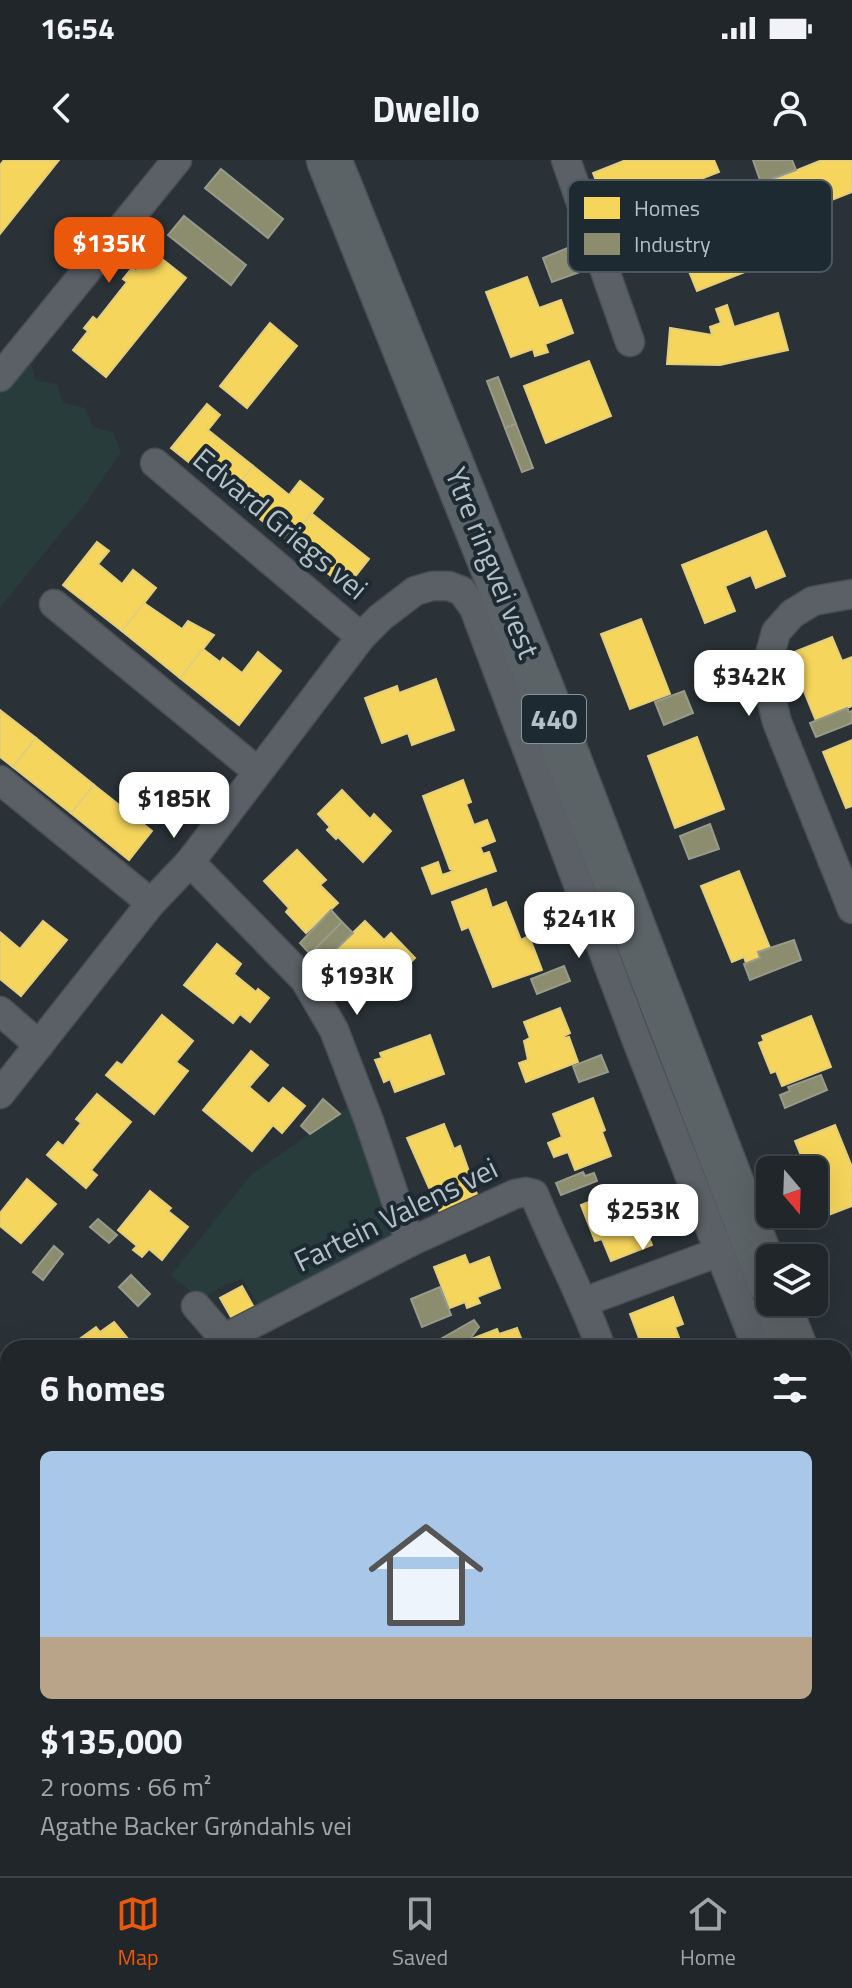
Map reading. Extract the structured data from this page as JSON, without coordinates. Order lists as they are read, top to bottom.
{
  "streets": {
    "main road": ["Ytre ringvei vest", "440"],
    "street": ["Edvard Griegs vei", "Fartein Valens vei"]
  },
  "legend": ["Homes", "Industry"],
  "north": "bottom",
  "page": {
    "status": "16:54",
    "header": "Dwello",
    "price": [
      "$135K",
      "$342K",
      "$185K",
      "$241K",
      "$193K",
      "$253K"
    ],
    "heading": "6 homes",
    "list": [
      {
        "name": "$135,000",
        "note": "2 rooms · 66 m² · Agathe Backer Grøndahls vei"
      }
    ],
    "tabs": ["Map", "Saved", "Home"]
  }
}
